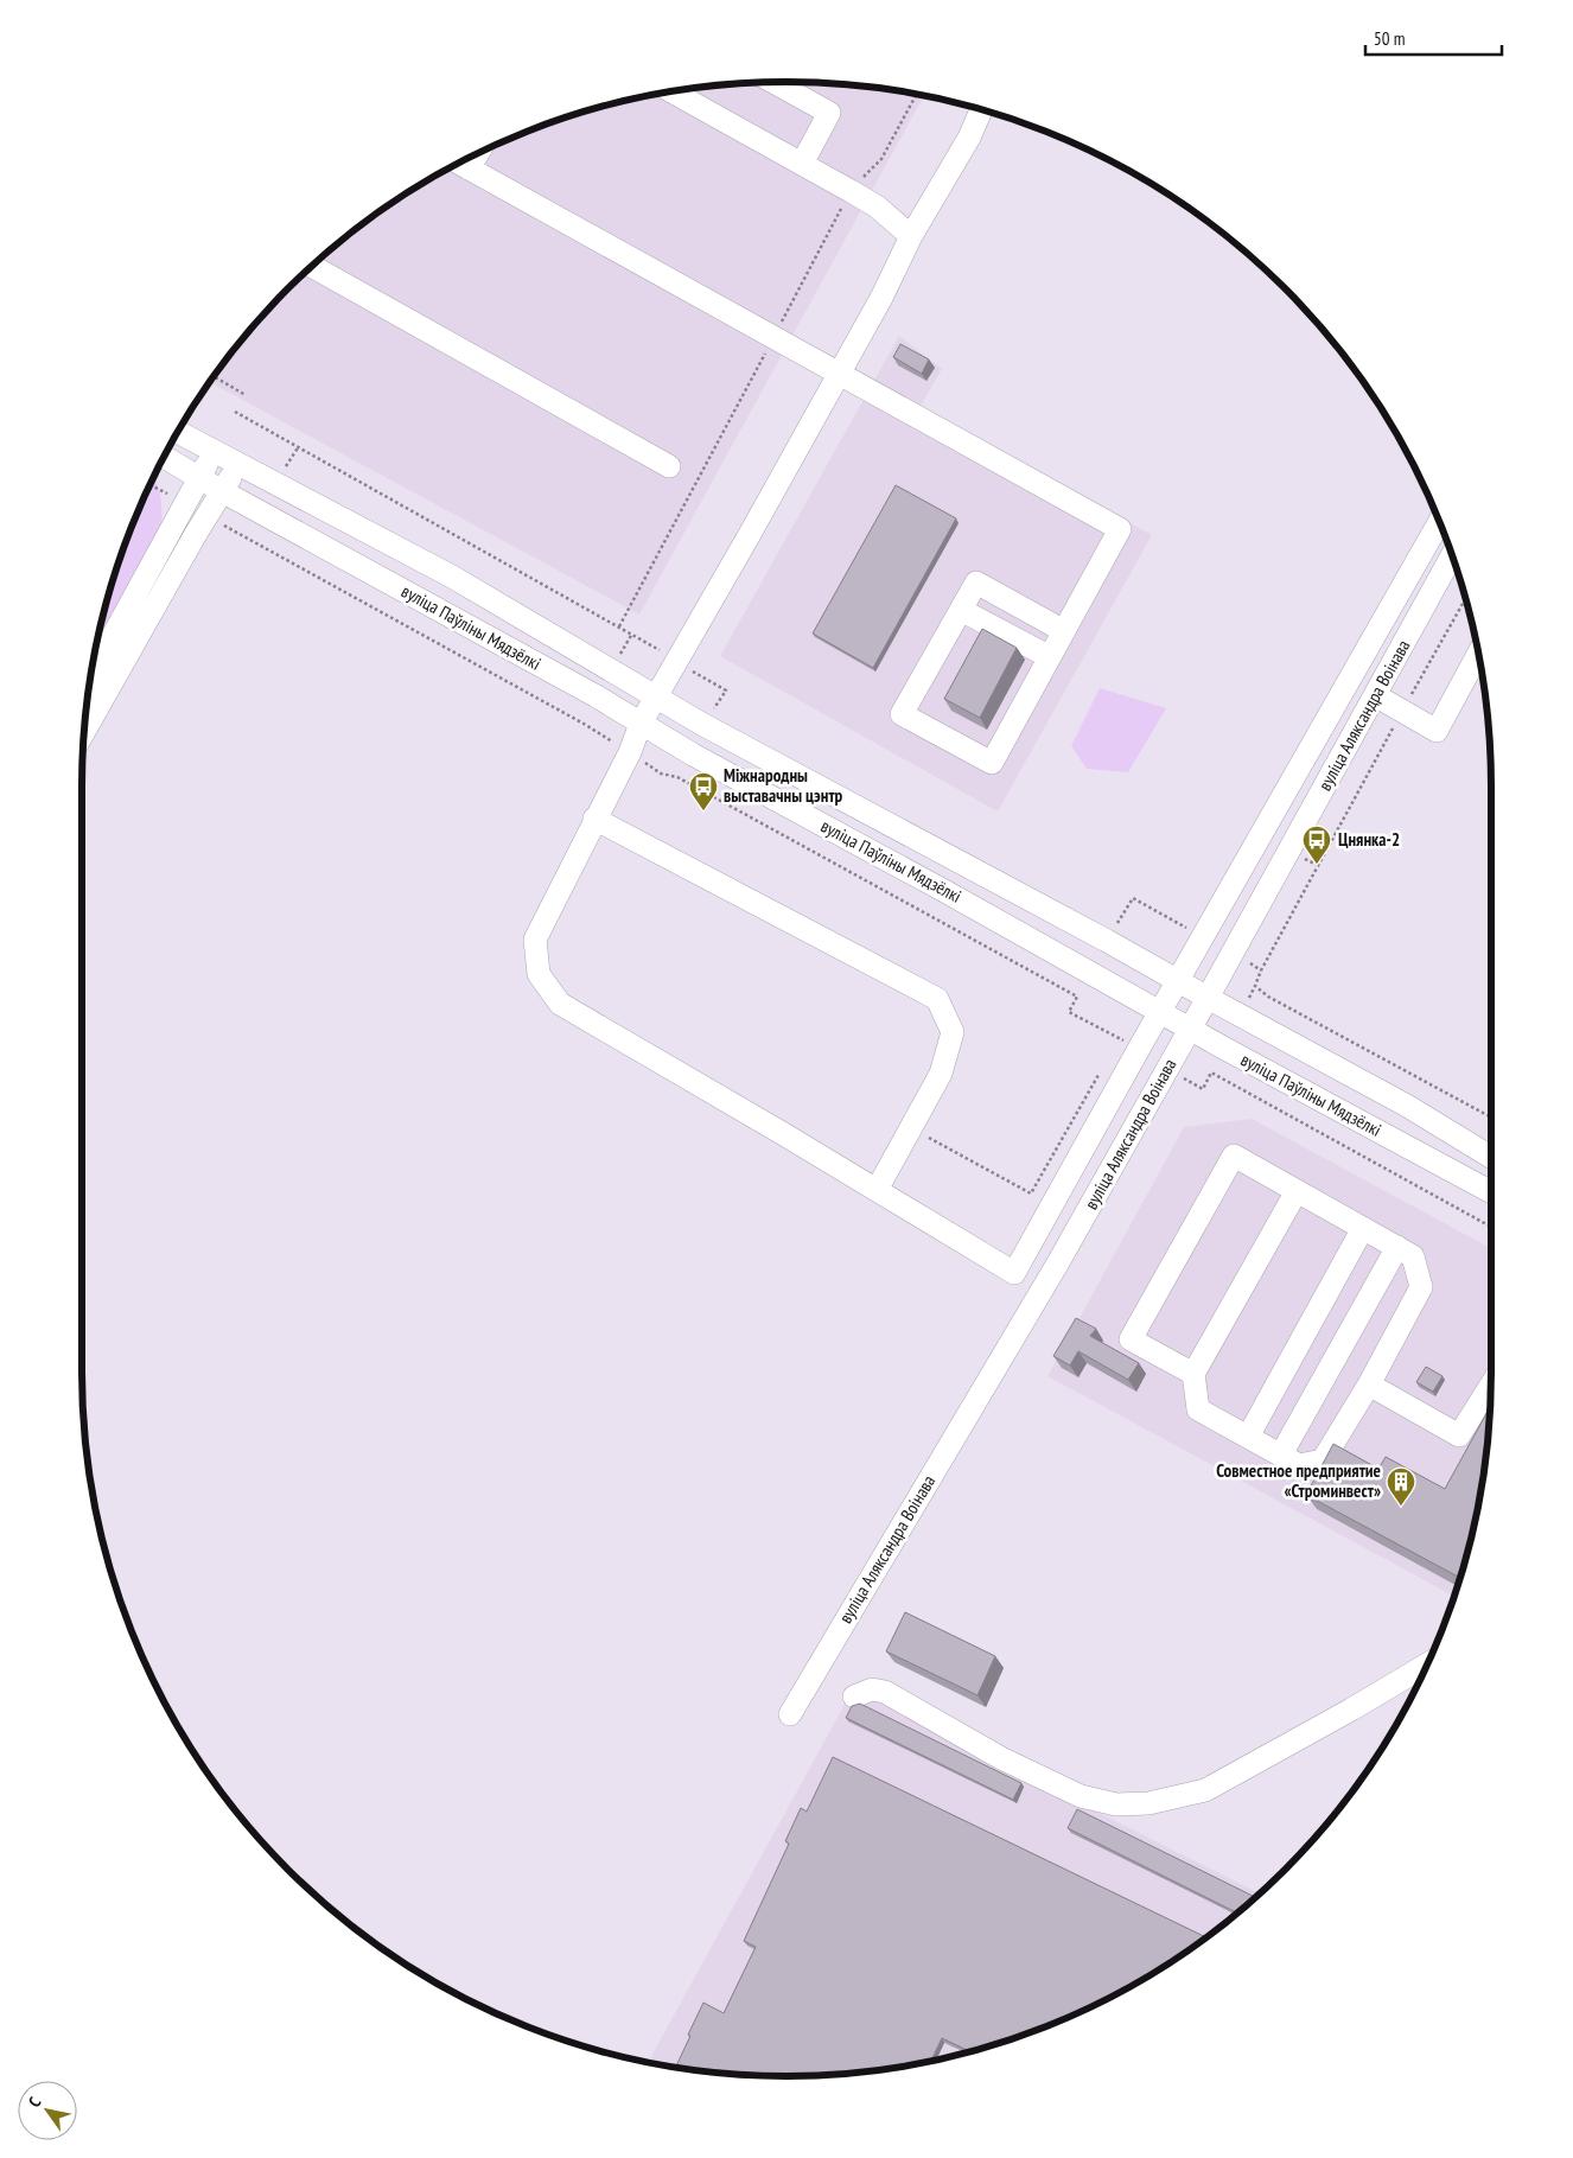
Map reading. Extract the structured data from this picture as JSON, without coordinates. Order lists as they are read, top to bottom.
{
  "streets": {
    "street": ["вуліца Паўліны Мядзёлкі", "вуліца Аляксандра Воінава"]
  },
  "crossings": [
    ["вуліца Паўліны Мядзёлкі", "вуліца Аляксандра Воінава"]
  ],
  "places": {
    "bus stop": ["Міжнародны выставачны цэнтр", "Цнянка-2"],
    "building": ["Совместное предприятие «Строминвест»"]
  },
  "scale_bar": "50 m",
  "north": "top left"
}
